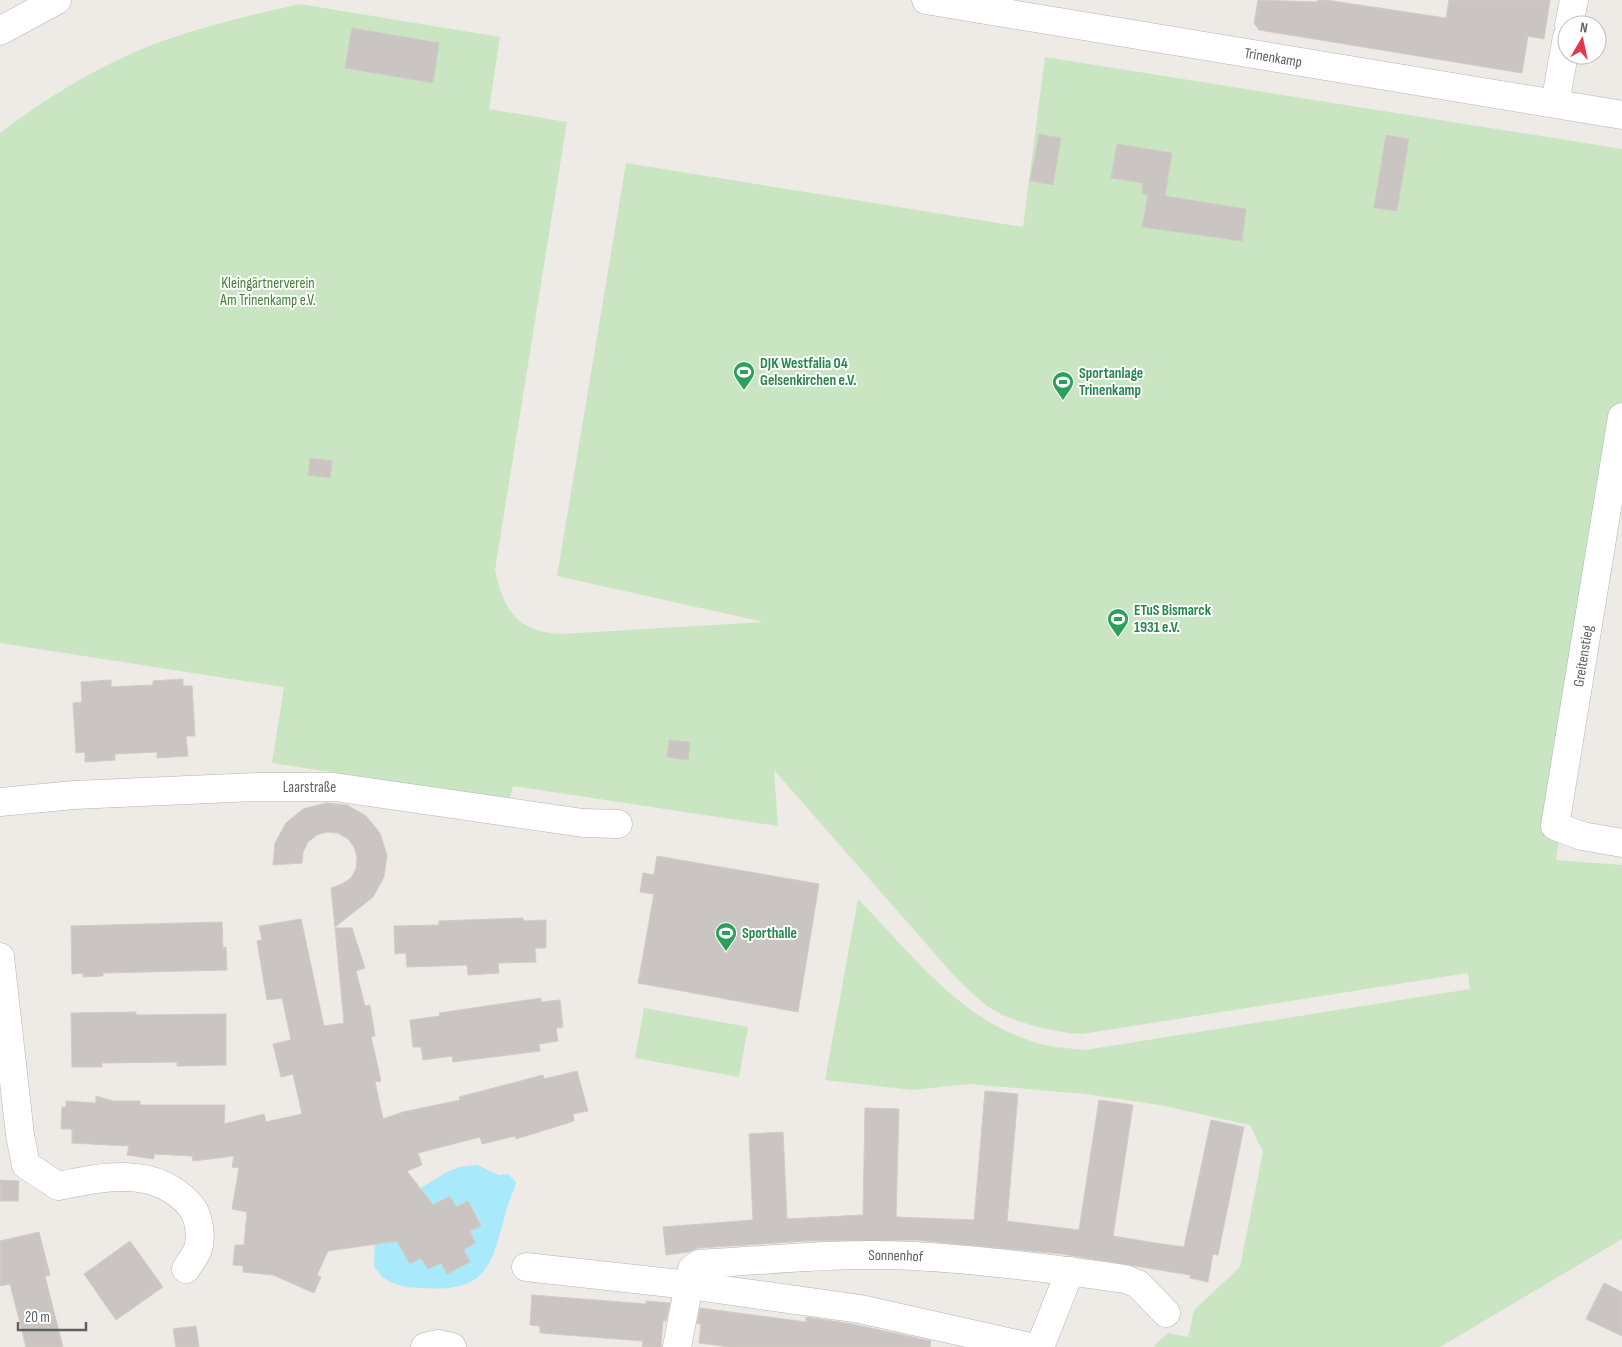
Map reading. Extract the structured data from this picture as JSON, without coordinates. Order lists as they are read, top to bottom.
{
  "streets": {
    "street": [
      "Trinenkamp",
      "Greitenstieg",
      "Laarstraße",
      "Sonnenhof"
    ]
  },
  "parks": ["Kleingärtnerverein Am Trinenkamp e.V."],
  "places": {
    "sports": [
      "DJK Westfalia 04 Gelsenkirchen e.V.",
      "Sportanlage Trinenkamp",
      "ETuS Bismarck 1931 e.V.",
      "Sporthalle"
    ]
  },
  "scale_bar": "20 m",
  "north": "top"
}
